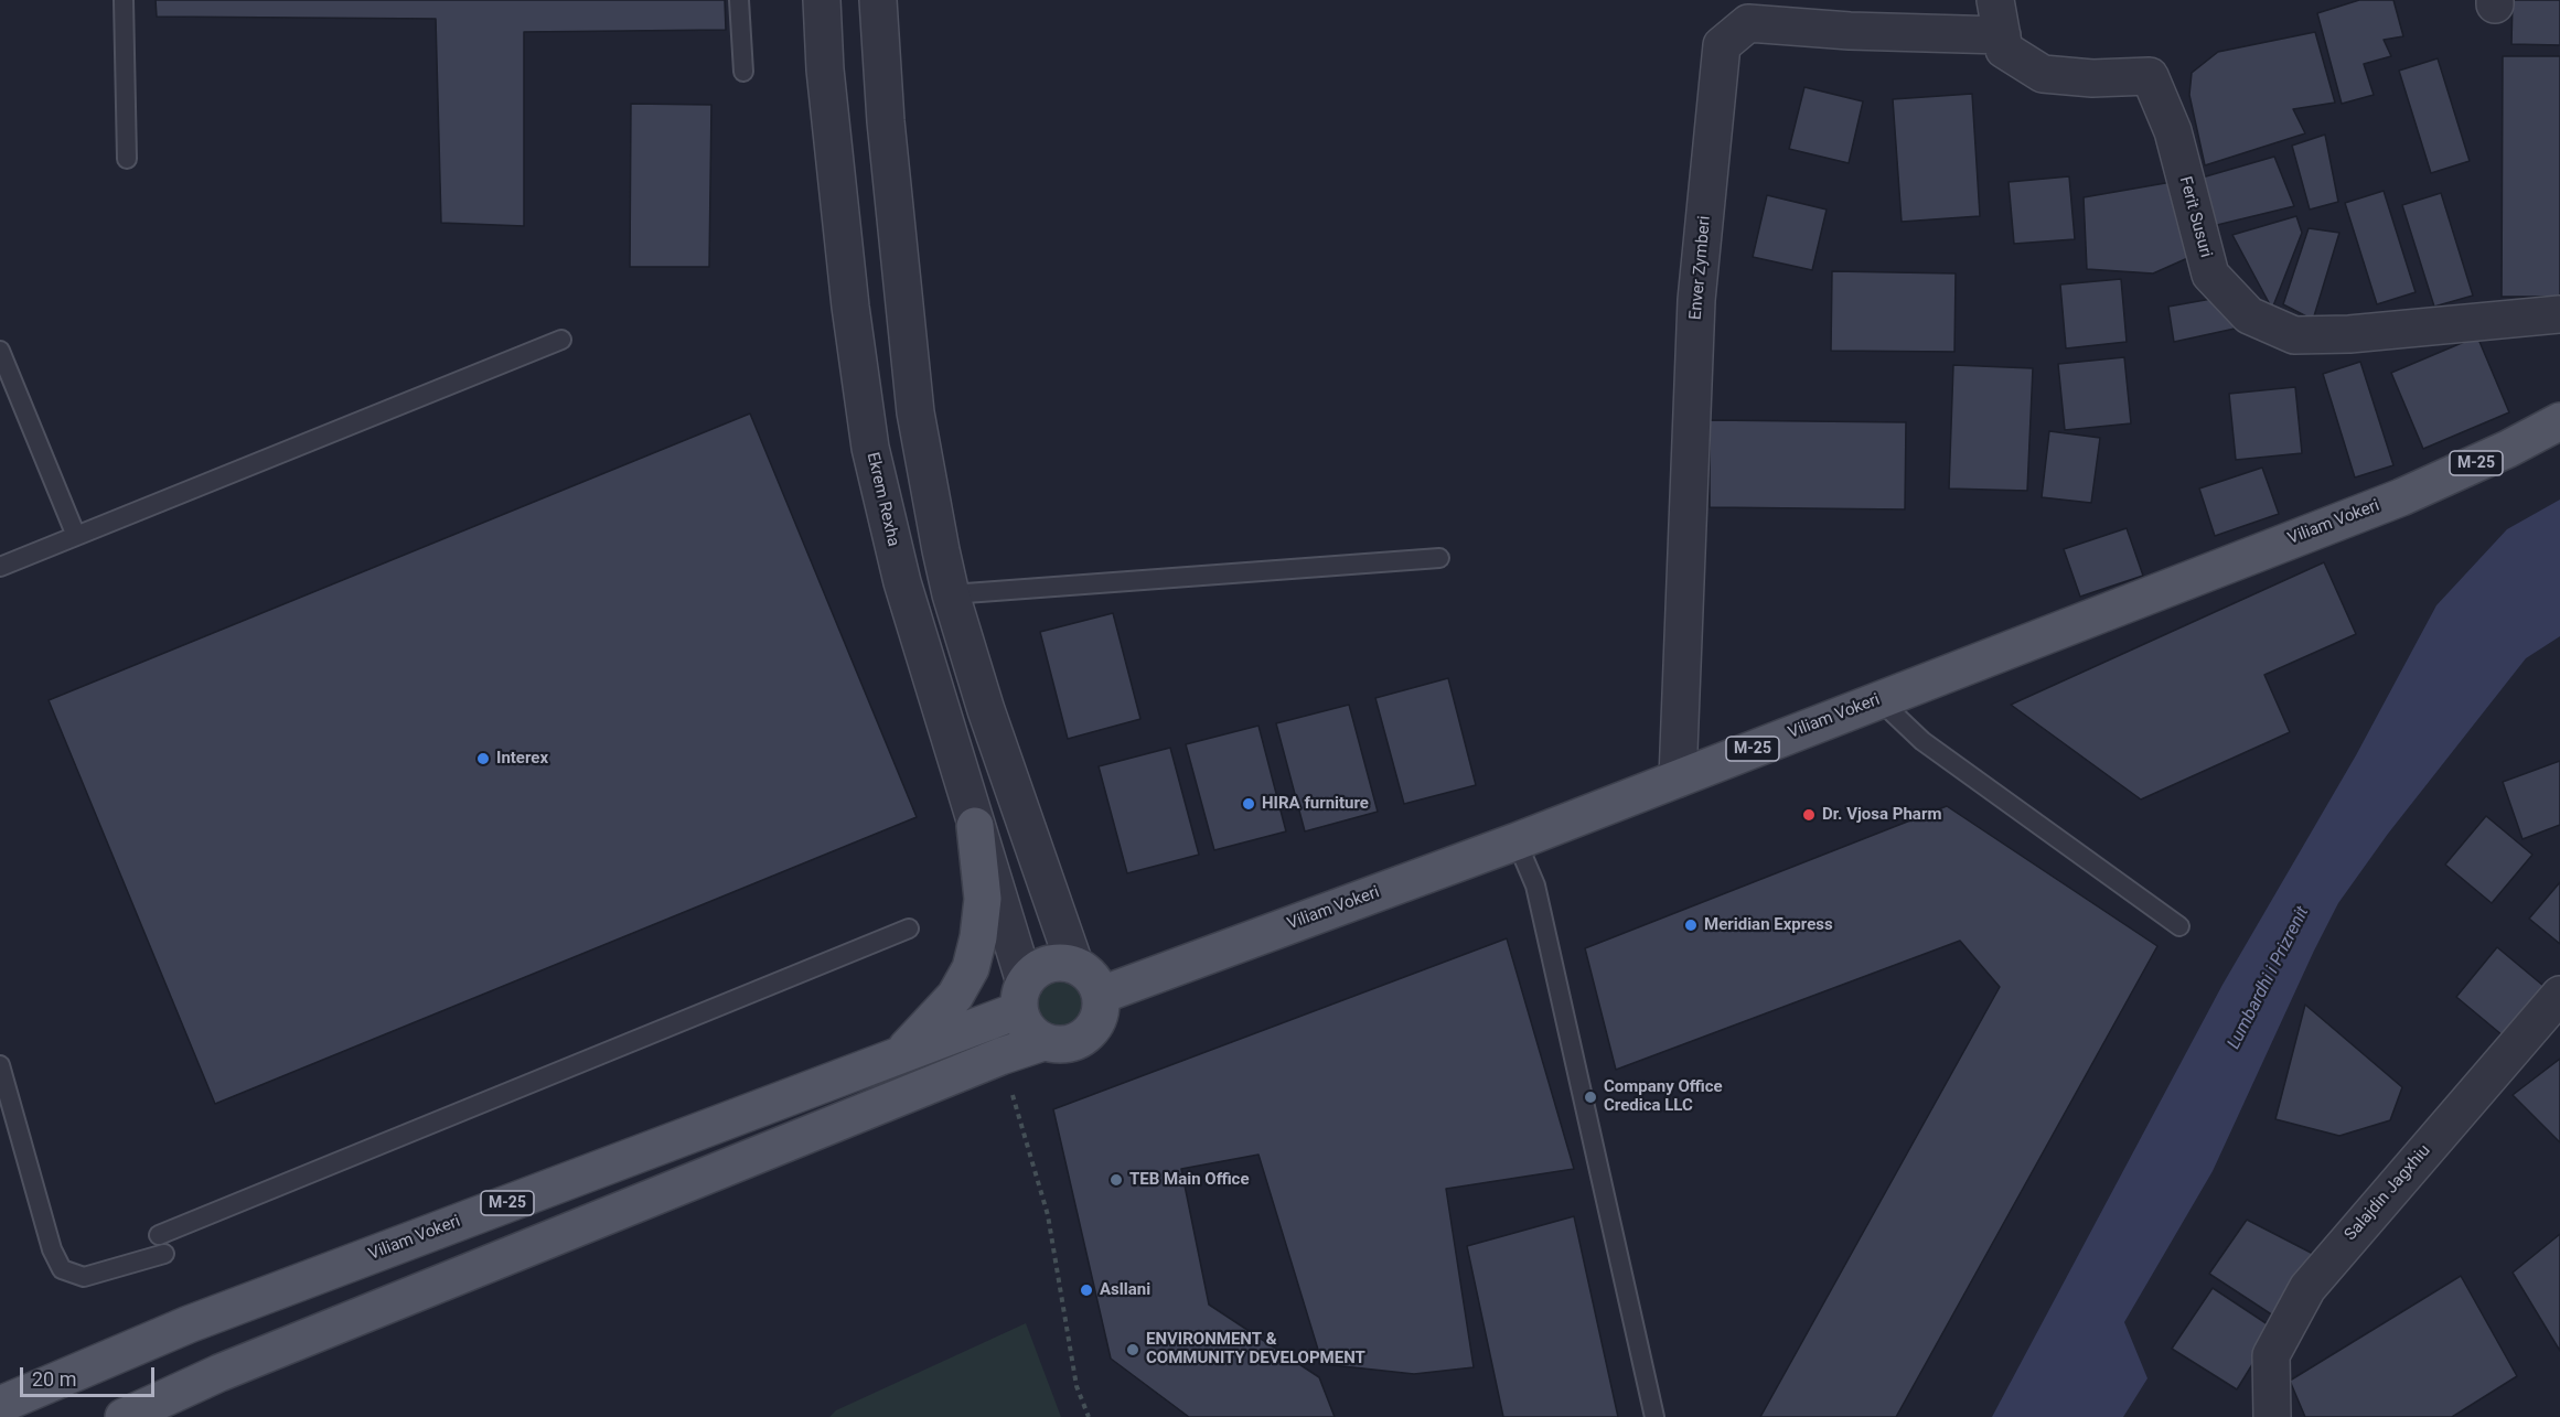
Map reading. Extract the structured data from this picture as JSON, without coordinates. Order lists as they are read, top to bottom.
{
  "streets": {
    "main road": ["M-25", "Viliam Vokeri"],
    "street": [
      "Ferit Susuri",
      "Enver Zymberi",
      "Ekrem Rexha",
      "Salajdin Jagxhiu"
    ]
  },
  "crossings": [
    ["Ferit Susuri", "Enver Zymberi"],
    ["Enver Zymberi", "Viliam Vokeri"],
    ["Ekrem Rexha", "Viliam Vokeri"]
  ],
  "water": ["Lumbardhi i Prizrenit"],
  "places": [
    "Interex",
    "HIRA furniture",
    "Dr. Vjosa Pharm",
    "Meridian Express",
    "Company Office Credica LLC",
    "TEB Main Office",
    "Asllani",
    "ENVIRONMENT & COMMUNITY DEVELOPMENT"
  ],
  "scale_bar": "20 m"
}
